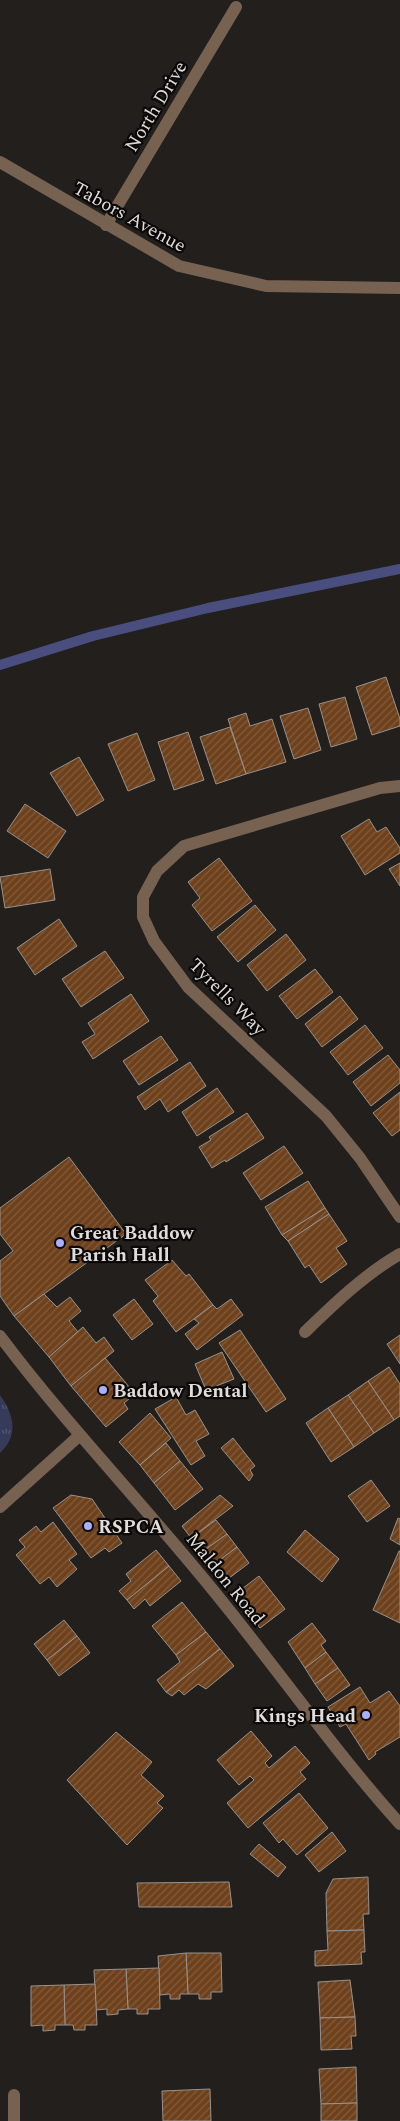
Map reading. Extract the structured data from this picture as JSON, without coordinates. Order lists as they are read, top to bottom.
{
  "streets": {
    "street": [
      "North Drive",
      "Tabors Avenue",
      "Tyrells Way",
      "Maldon Road"
    ]
  },
  "crossings": [
    ["North Drive", "Tabors Avenue"]
  ],
  "places": [
    "Great Baddow Parish Hall",
    "Baddow Dental",
    "RSPCA",
    "Kings Head"
  ]
}
